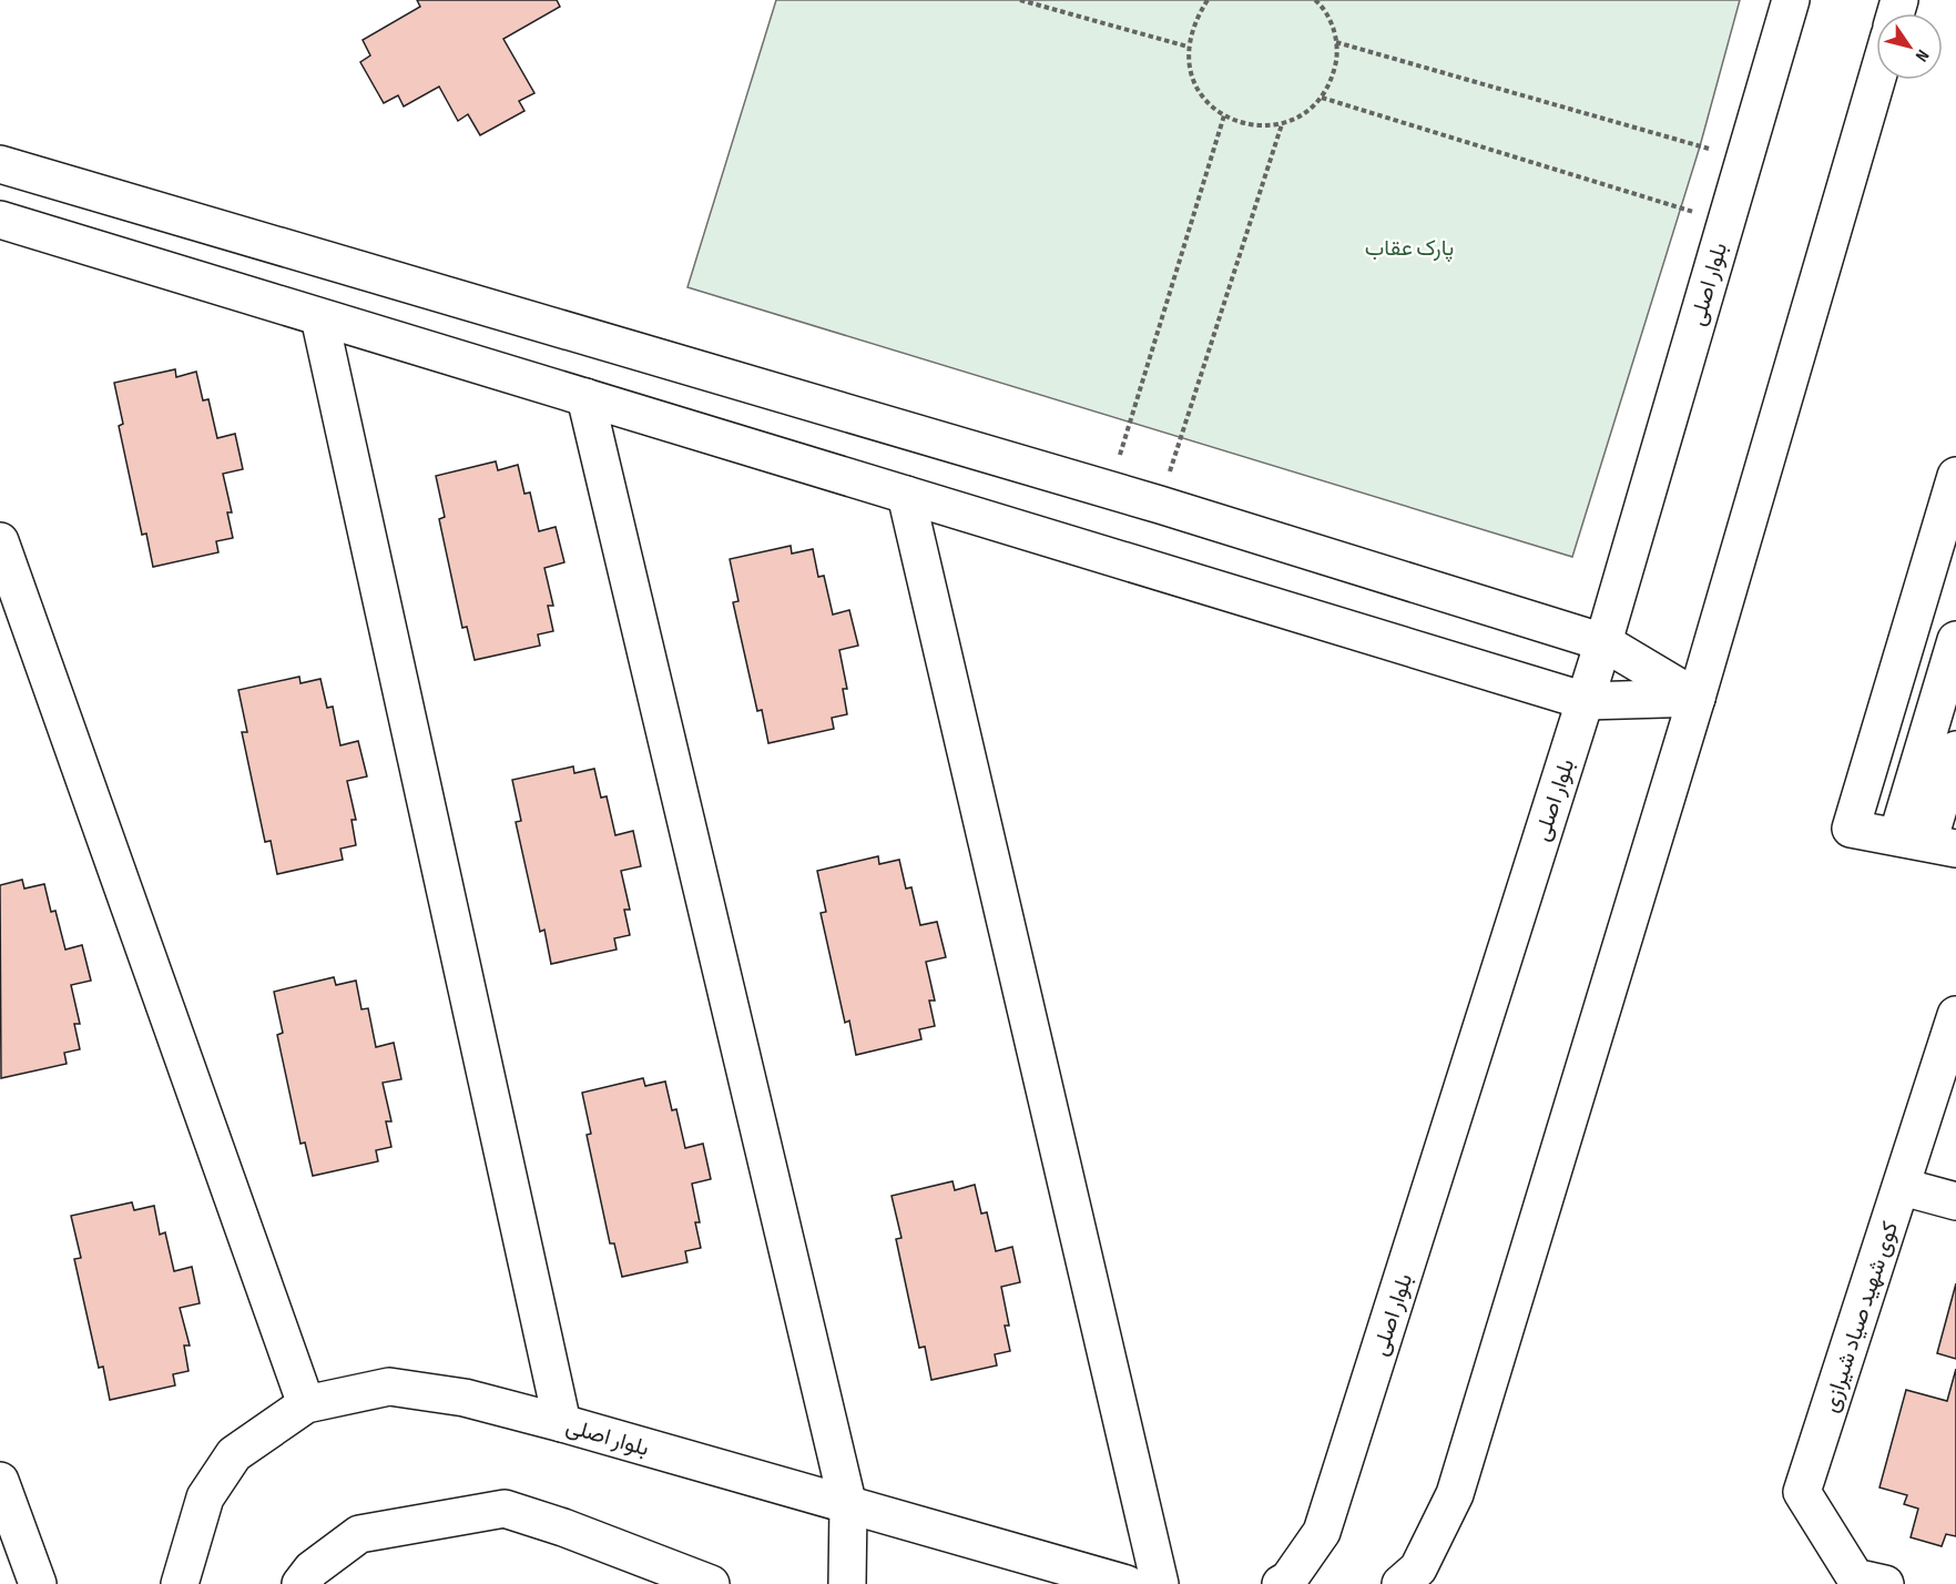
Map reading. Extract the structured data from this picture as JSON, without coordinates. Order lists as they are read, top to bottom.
{
  "streets": {
    "street": ["بلوار اصلی", "کوی شهید صیاد شیرازی"]
  },
  "parks": ["پارک عقاب"],
  "north": "bottom right"
}
